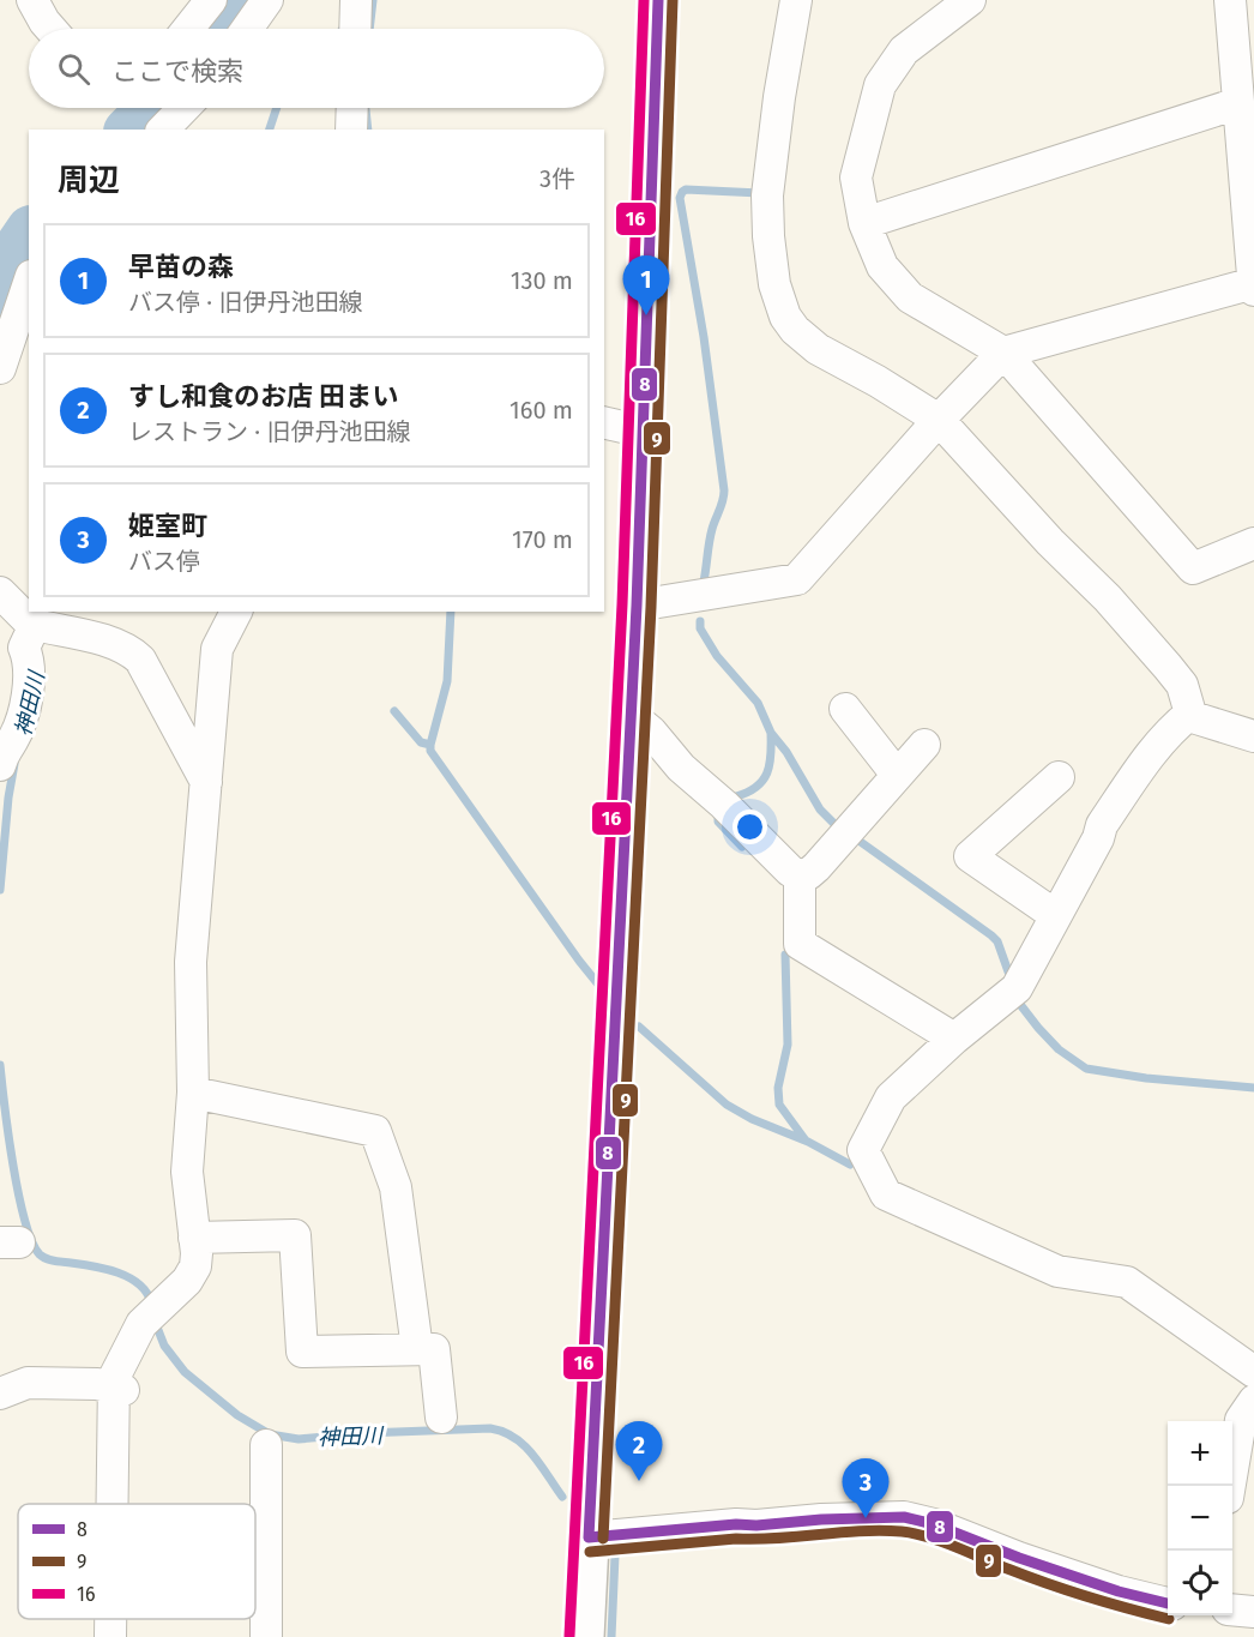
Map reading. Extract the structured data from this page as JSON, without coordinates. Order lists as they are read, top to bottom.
{
  "water": ["神田川"],
  "lines": ["transit line 8", "transit line 9", "transit line 16"],
  "legend": ["8", "9", "16"],
  "page": {
    "search": "ここで検索",
    "heading": ["周辺", "3件"],
    "list": [
      {
        "mark": "1",
        "name": "早苗の森",
        "note": "バス停 · 旧伊丹池田線",
        "value": "130 m"
      },
      {
        "mark": "2",
        "name": "すし和食のお店 田まい",
        "note": "レストラン · 旧伊丹池田線",
        "value": "160 m"
      },
      {
        "mark": "3",
        "name": "姫室町",
        "note": "バス停",
        "value": "170 m"
      }
    ],
    "pins": ["1", "2", "3"],
    "map_buttons": ["+", "−"]
  }
}
